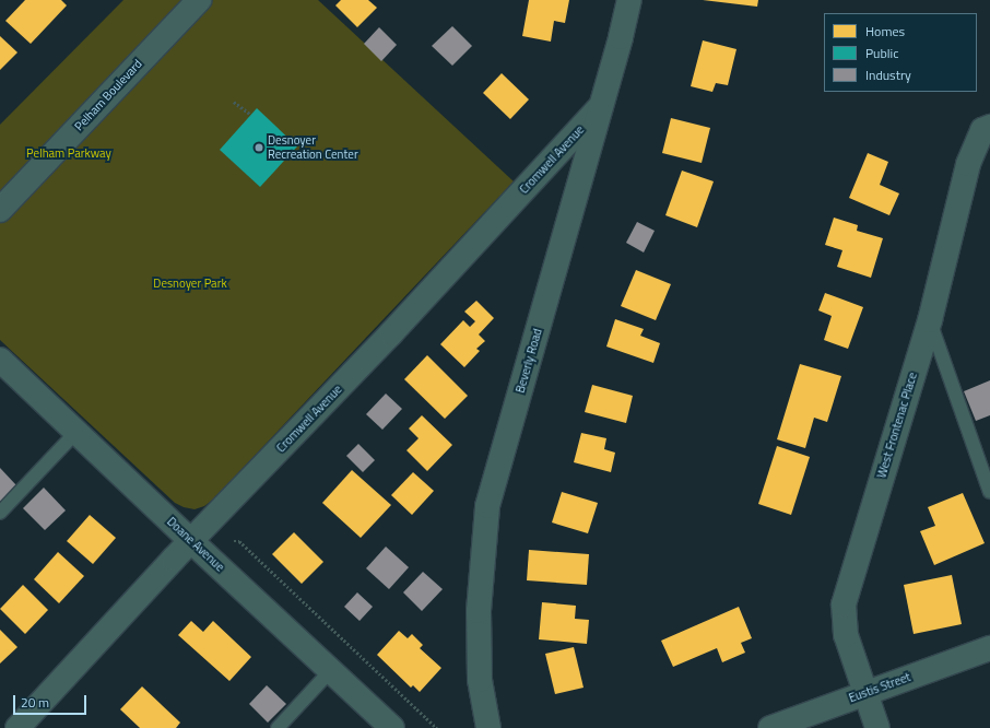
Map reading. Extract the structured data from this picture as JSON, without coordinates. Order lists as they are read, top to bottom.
{
  "streets": {
    "street": [
      "Pelham Boulevard",
      "Cromwell Avenue",
      "Beverly Road",
      "West Frontenac Place",
      "Doane Avenue",
      "Eustis Street"
    ]
  },
  "crossings": [
    ["Cromwell Avenue", "Beverly Road"],
    ["Cromwell Avenue", "Doane Avenue"],
    ["West Frontenac Place", "Eustis Street"]
  ],
  "parks": ["Pelham Parkway", "Desnoyer Park"],
  "places": ["Desnoyer Recreation Center"],
  "legend": ["Homes", "Public", "Industry"],
  "scale_bar": "20 m"
}
